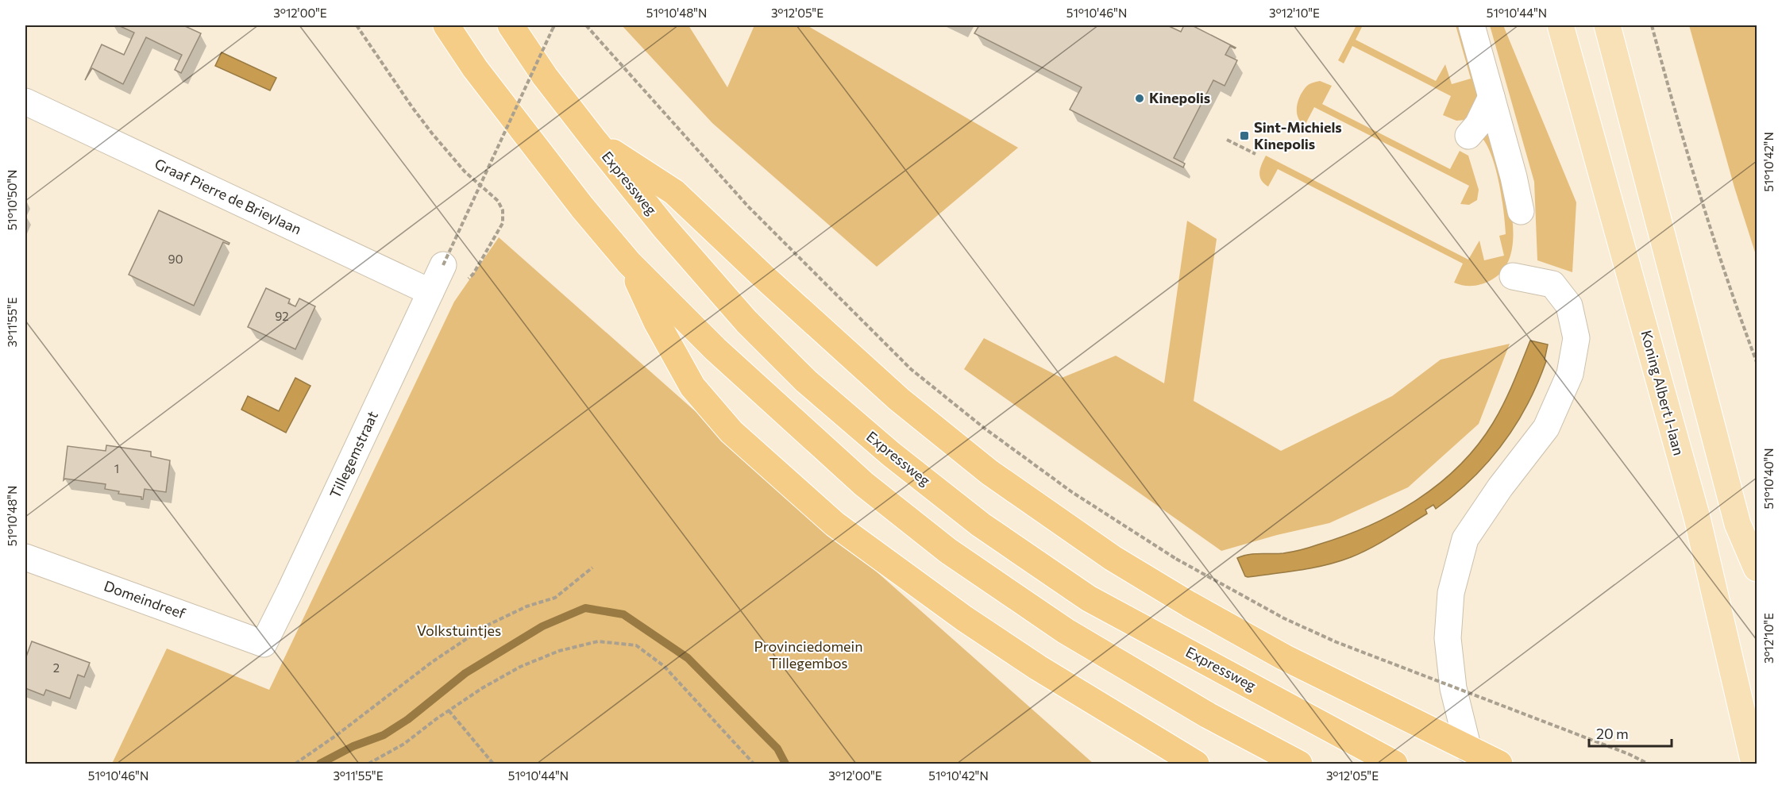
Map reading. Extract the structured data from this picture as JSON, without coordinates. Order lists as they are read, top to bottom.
{
  "streets": {
    "highway": ["Expressweg"],
    "main road": ["Koning Albert I-laan"],
    "street": ["Graaf Pierre de Brieylaan", "Tillegemstraat", "Domeindreef"]
  },
  "crossings": [
    ["Graaf Pierre de Brieylaan", "Tillegemstraat"],
    ["Tillegemstraat", "Domeindreef"]
  ],
  "parks": ["Volkstuintjes", "Provinciedomein Tillegembos"],
  "places": {
    "other": ["Kinepolis"],
    "transit": ["Sint-Michiels Kinepolis"]
  },
  "house_numbers": [
    "90",
    "92",
    "1",
    "2"
  ],
  "scale_bar": "20 m",
  "coordinates": [
    "3°12'00\"E",
    "51°10'48\"N",
    "3°12'05\"E",
    "51°10'46\"N",
    "3°12'10\"E",
    "51°10'44\"N",
    "51°10'42\"N",
    "51°10'50\"N",
    "3°11'55\"E",
    "51°10'40\"N"
  ]
}
